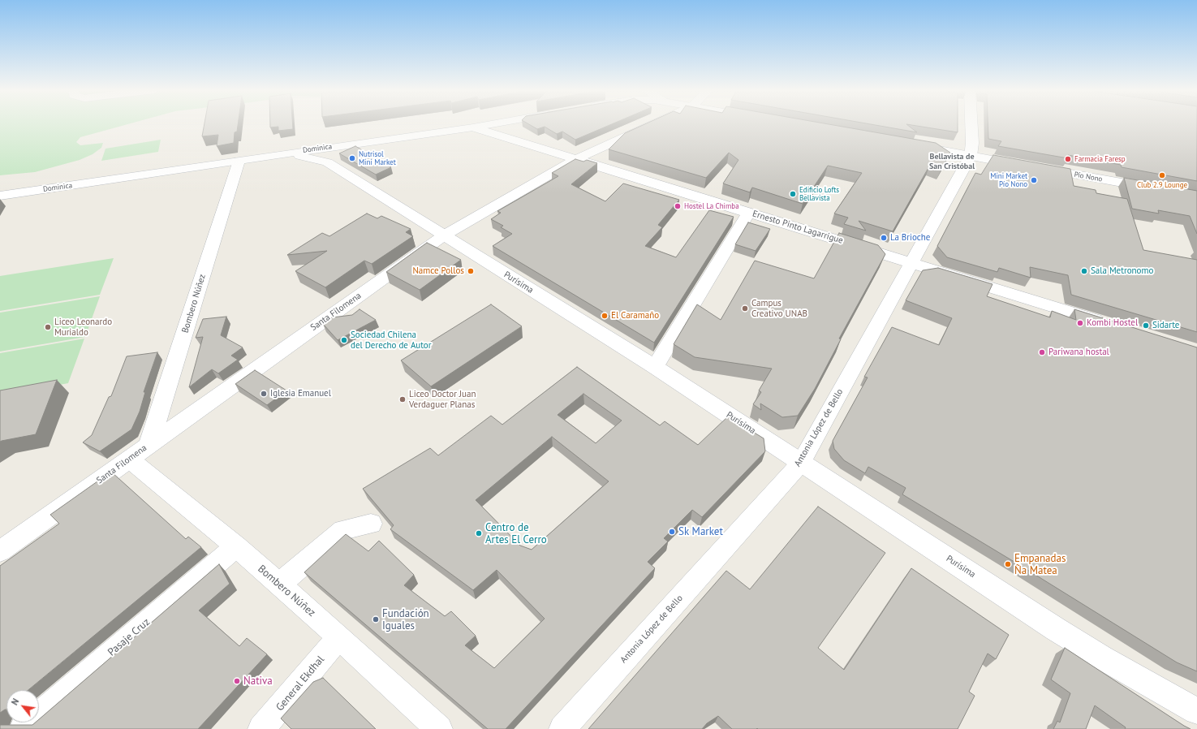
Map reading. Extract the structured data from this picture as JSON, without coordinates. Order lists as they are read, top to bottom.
{
  "streets": {
    "street": [
      "Dominica",
      "Pío Nono",
      "Ernesto Pinto Lagarrigue",
      "Purísima",
      "Bombero Núñez",
      "Santa Filomena",
      "Antonia López de Bello",
      "Pasaje Cruz",
      "General Ekdhal"
    ]
  },
  "crossings": [
    ["Dominica", "Ernesto Pinto Lagarrigue"],
    ["Dominica", "Purísima"],
    ["Dominica", "Bombero Núñez"],
    ["Ernesto Pinto Lagarrigue", "Santa Filomena"],
    ["Ernesto Pinto Lagarrigue", "Antonia López de Bello"],
    ["Purísima", "Santa Filomena"],
    ["Purísima", "Antonia López de Bello"],
    ["Bombero Núñez", "Santa Filomena"],
    ["Bombero Núñez", "Pasaje Cruz"],
    ["Bombero Núñez", "General Ekdhal"]
  ],
  "districts": ["Bellavista de San Cristóbal"],
  "places": [
    "Nutrisol Mini Market",
    "Farmacia Faresp",
    "Club 2.9 Lounge",
    "Mini Market Pío Nono",
    "Edificio Lofts Bellavista",
    "Hostel La Chimba",
    "La Brioche",
    "Namce Pollos",
    "Sala Metronomo",
    "Campus Creativo UNAB",
    "El Caramaño",
    "Kombi Hostel",
    "Sidarte",
    "Liceo Leonardo Murialdo",
    "Sociedad Chilena del Derecho de Autor",
    "Pariwana hostal",
    "Iglesia Emanuel",
    "Liceo Doctor Juan Verdaguer Planas",
    "Sk Market",
    "Centro de Artes El Cerro",
    "Empanadas Ña Matea",
    "Fundación Iguales",
    "Nativa"
  ],
  "north": "top left"
}
